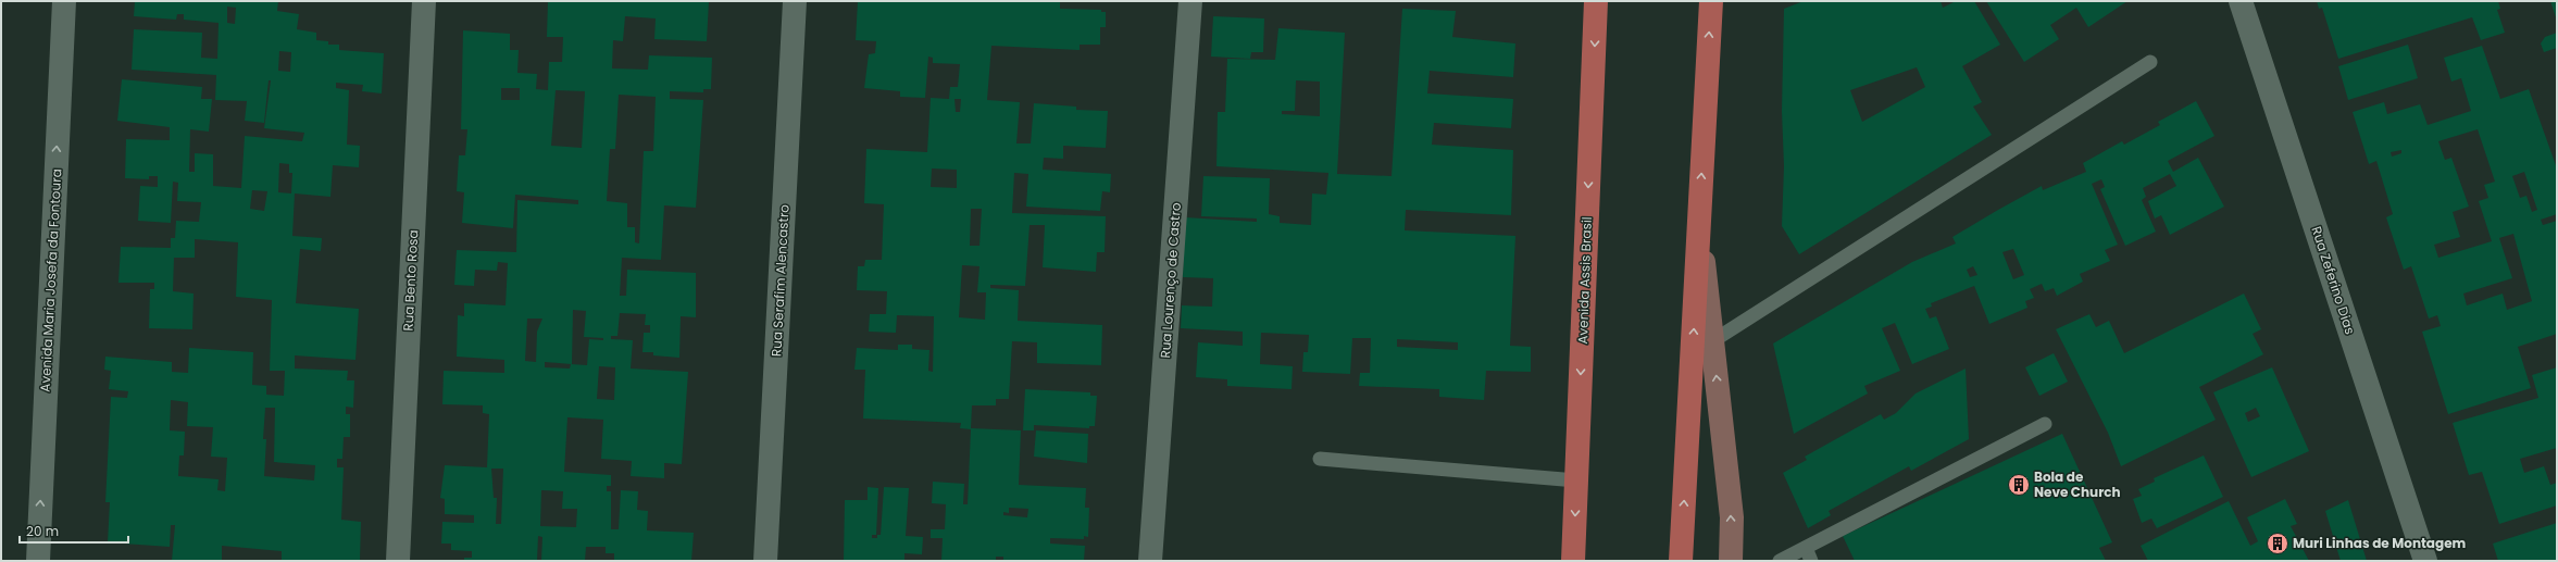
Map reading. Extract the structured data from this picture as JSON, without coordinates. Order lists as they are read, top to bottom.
{
  "streets": {
    "main road": ["Avenida Assis Brasil"],
    "street": [
      "Avenida Maria Josefa da Fontoura",
      "Rua Bento Rosa",
      "Rua Serafim Alencastro",
      "Rua Lourenço de Castro",
      "Rua Zeferino Dias"
    ]
  },
  "one_way": ["Avenida Maria Josefa da Fontoura"],
  "places": {
    "building": ["Bola de Neve Church", "Muri Linhas de Montagem"]
  },
  "scale_bar": "20 m"
}
